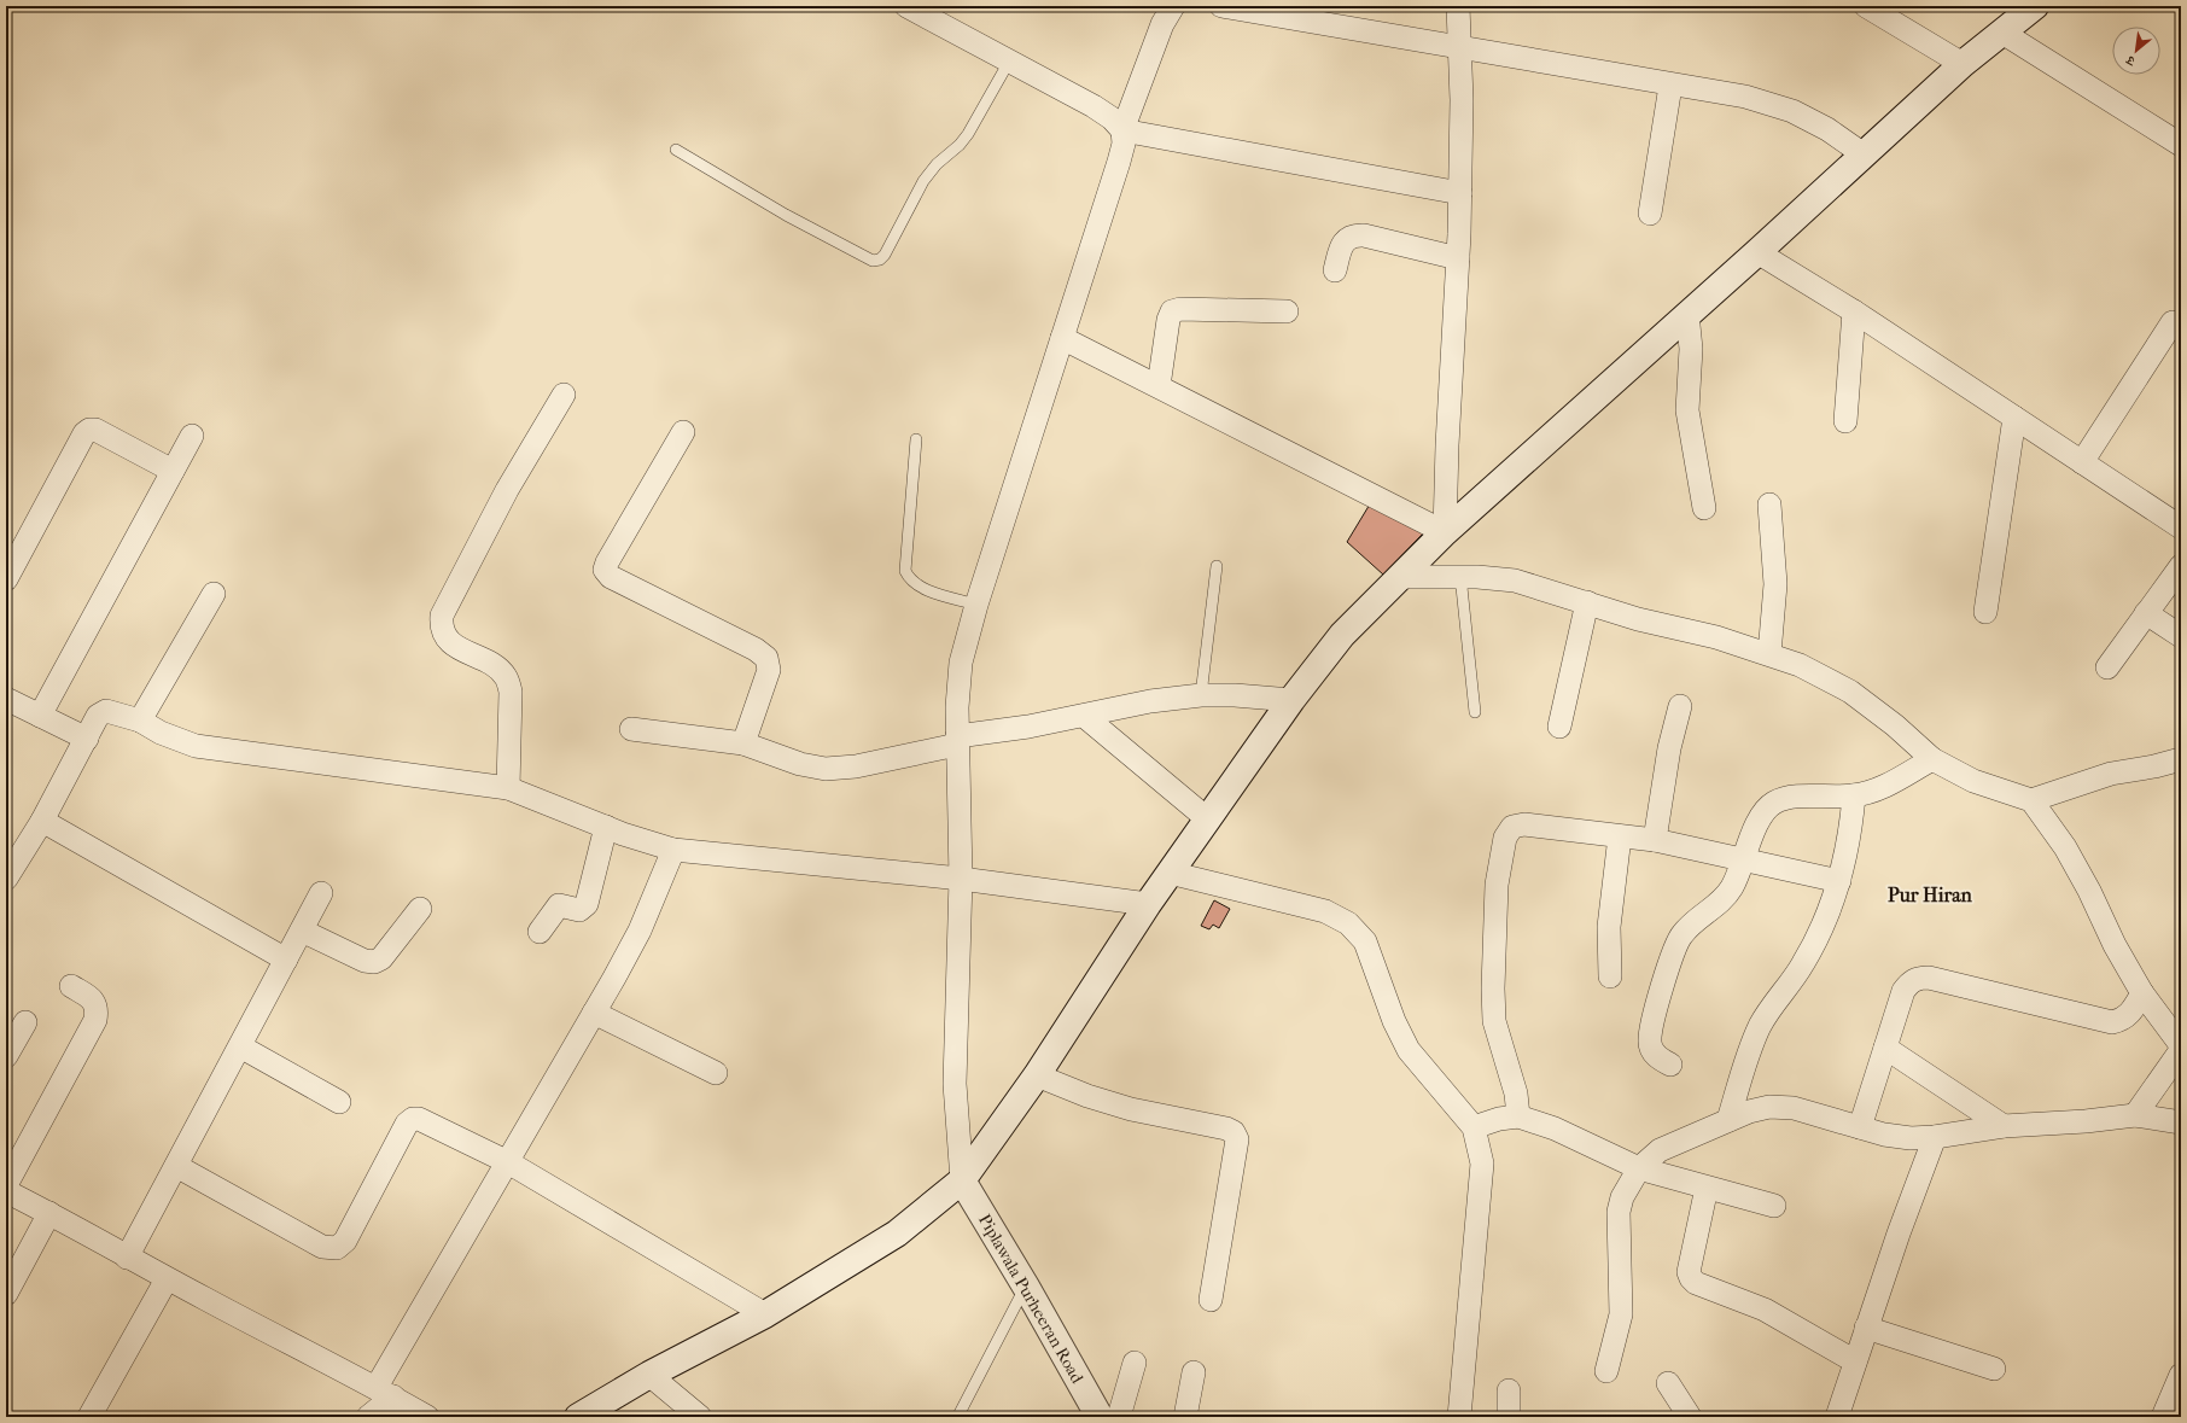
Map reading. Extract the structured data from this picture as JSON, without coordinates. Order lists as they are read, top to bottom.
{
  "streets": {
    "main road": ["Piplawala Purheeran Road"]
  },
  "districts": ["Pur Hiran"],
  "north": "bottom left"
}
